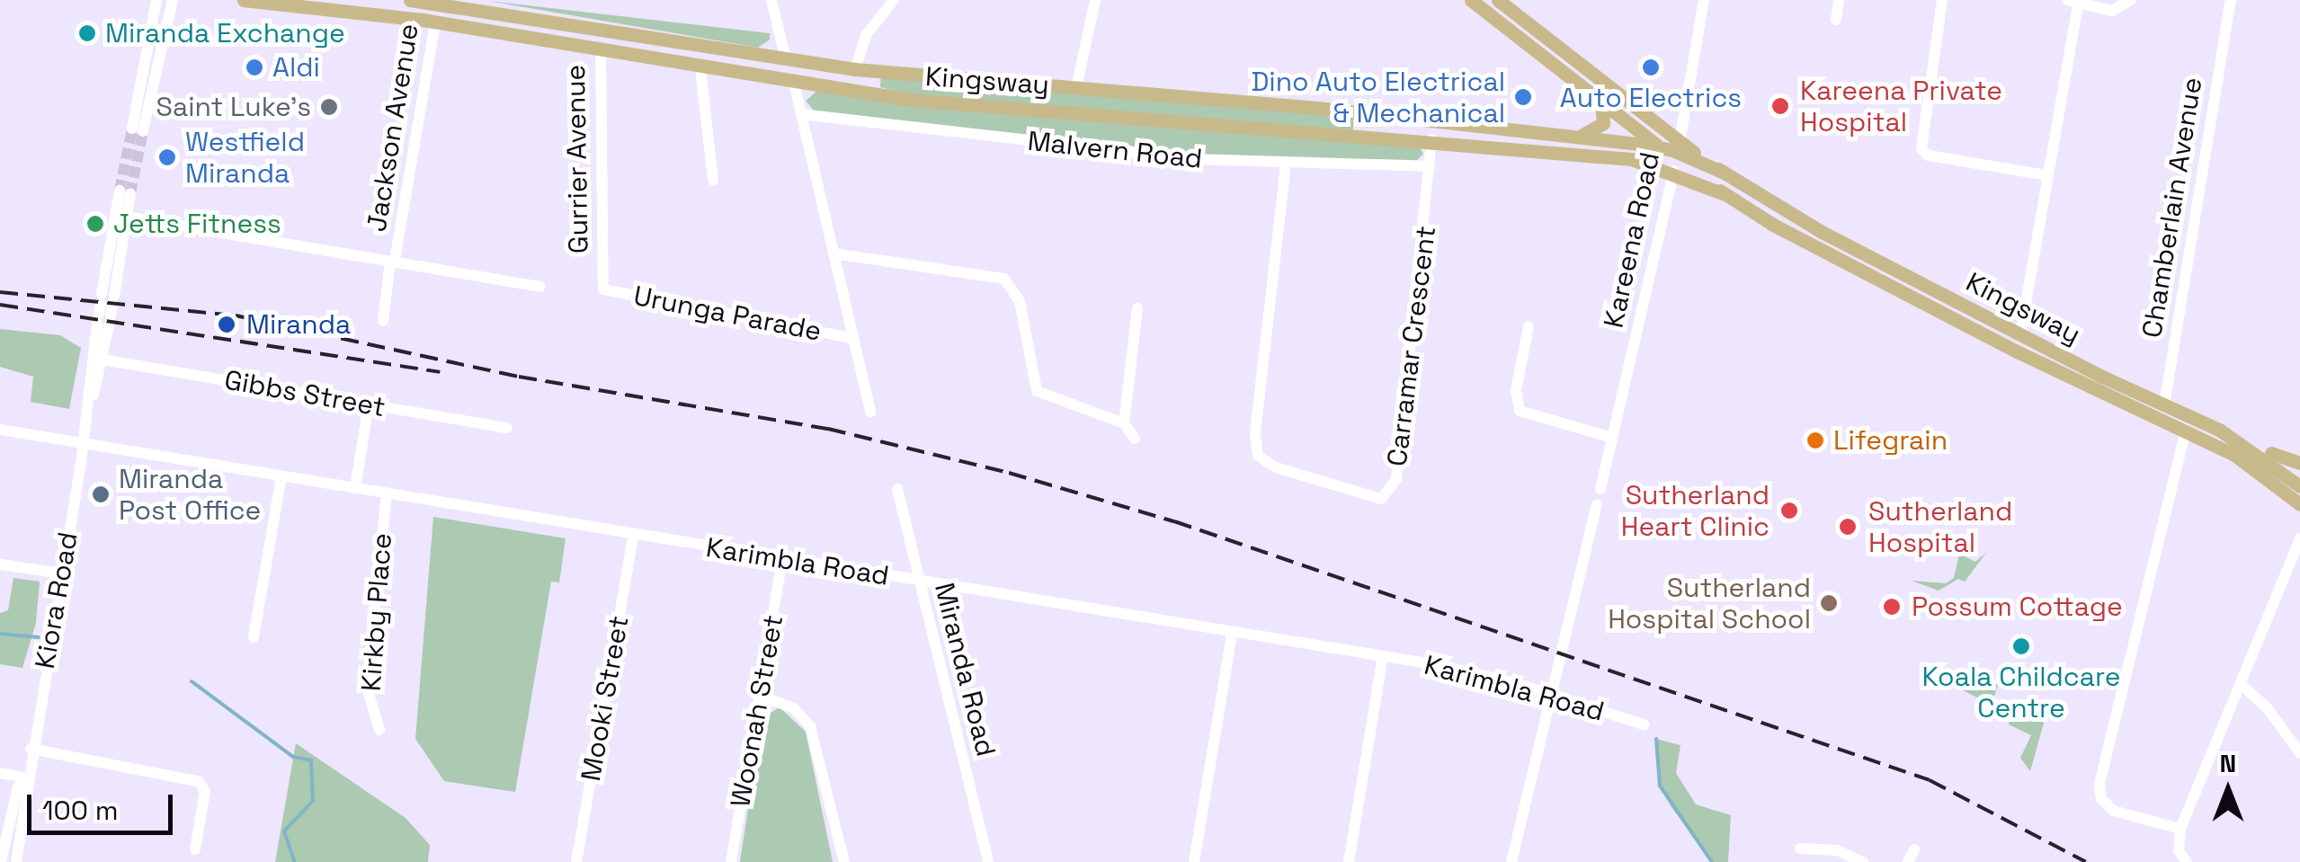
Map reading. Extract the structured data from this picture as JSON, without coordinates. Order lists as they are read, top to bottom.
{
  "streets": {
    "main road": [
      "Kingsway",
      "Jackson Avenue",
      "Gurrier Avenue",
      "Chamberlain Avenue"
    ],
    "street": [
      "Malvern Road",
      "Kareena Road",
      "Urunga Parade",
      "Carramar Crescent",
      "Gibbs Street",
      "Karimbla Road",
      "Kiora Road",
      "Kirkby Place",
      "Miranda Road",
      "Mooki Street",
      "Woonah Street"
    ]
  },
  "crossings": [
    ["Kingsway", "Jackson Avenue"],
    ["Kingsway", "Gurrier Avenue"],
    ["Kingsway", "Chamberlain Avenue"],
    ["Kingsway", "Kareena Road"],
    ["Kingsway", "Carramar Crescent"],
    ["Malvern Road", "Carramar Crescent"],
    ["Gurrier Avenue", "Urunga Parade"],
    ["Kareena Road", "Karimbla Road"],
    ["Gibbs Street", "Kiora Road"],
    ["Karimbla Road", "Kiora Road"],
    ["Karimbla Road", "Kirkby Place"],
    ["Karimbla Road", "Miranda Road"],
    ["Karimbla Road", "Mooki Street"],
    ["Karimbla Road", "Woonah Street"]
  ],
  "places": [
    "Miranda Exchange",
    "Aldi",
    "Auto Electrics",
    "Dino Auto Electrical & Mechanical",
    "Kareena Private Hospital",
    "Saint Luke's",
    "Westfield Miranda",
    "Jetts Fitness",
    "Miranda",
    "Lifegrain",
    "Miranda Post Office",
    "Sutherland Heart Clinic",
    "Sutherland Hospital",
    "Sutherland Hospital School",
    "Possum Cottage",
    "Koala Childcare Centre"
  ],
  "scale_bar": "100 m",
  "north": "top"
}
